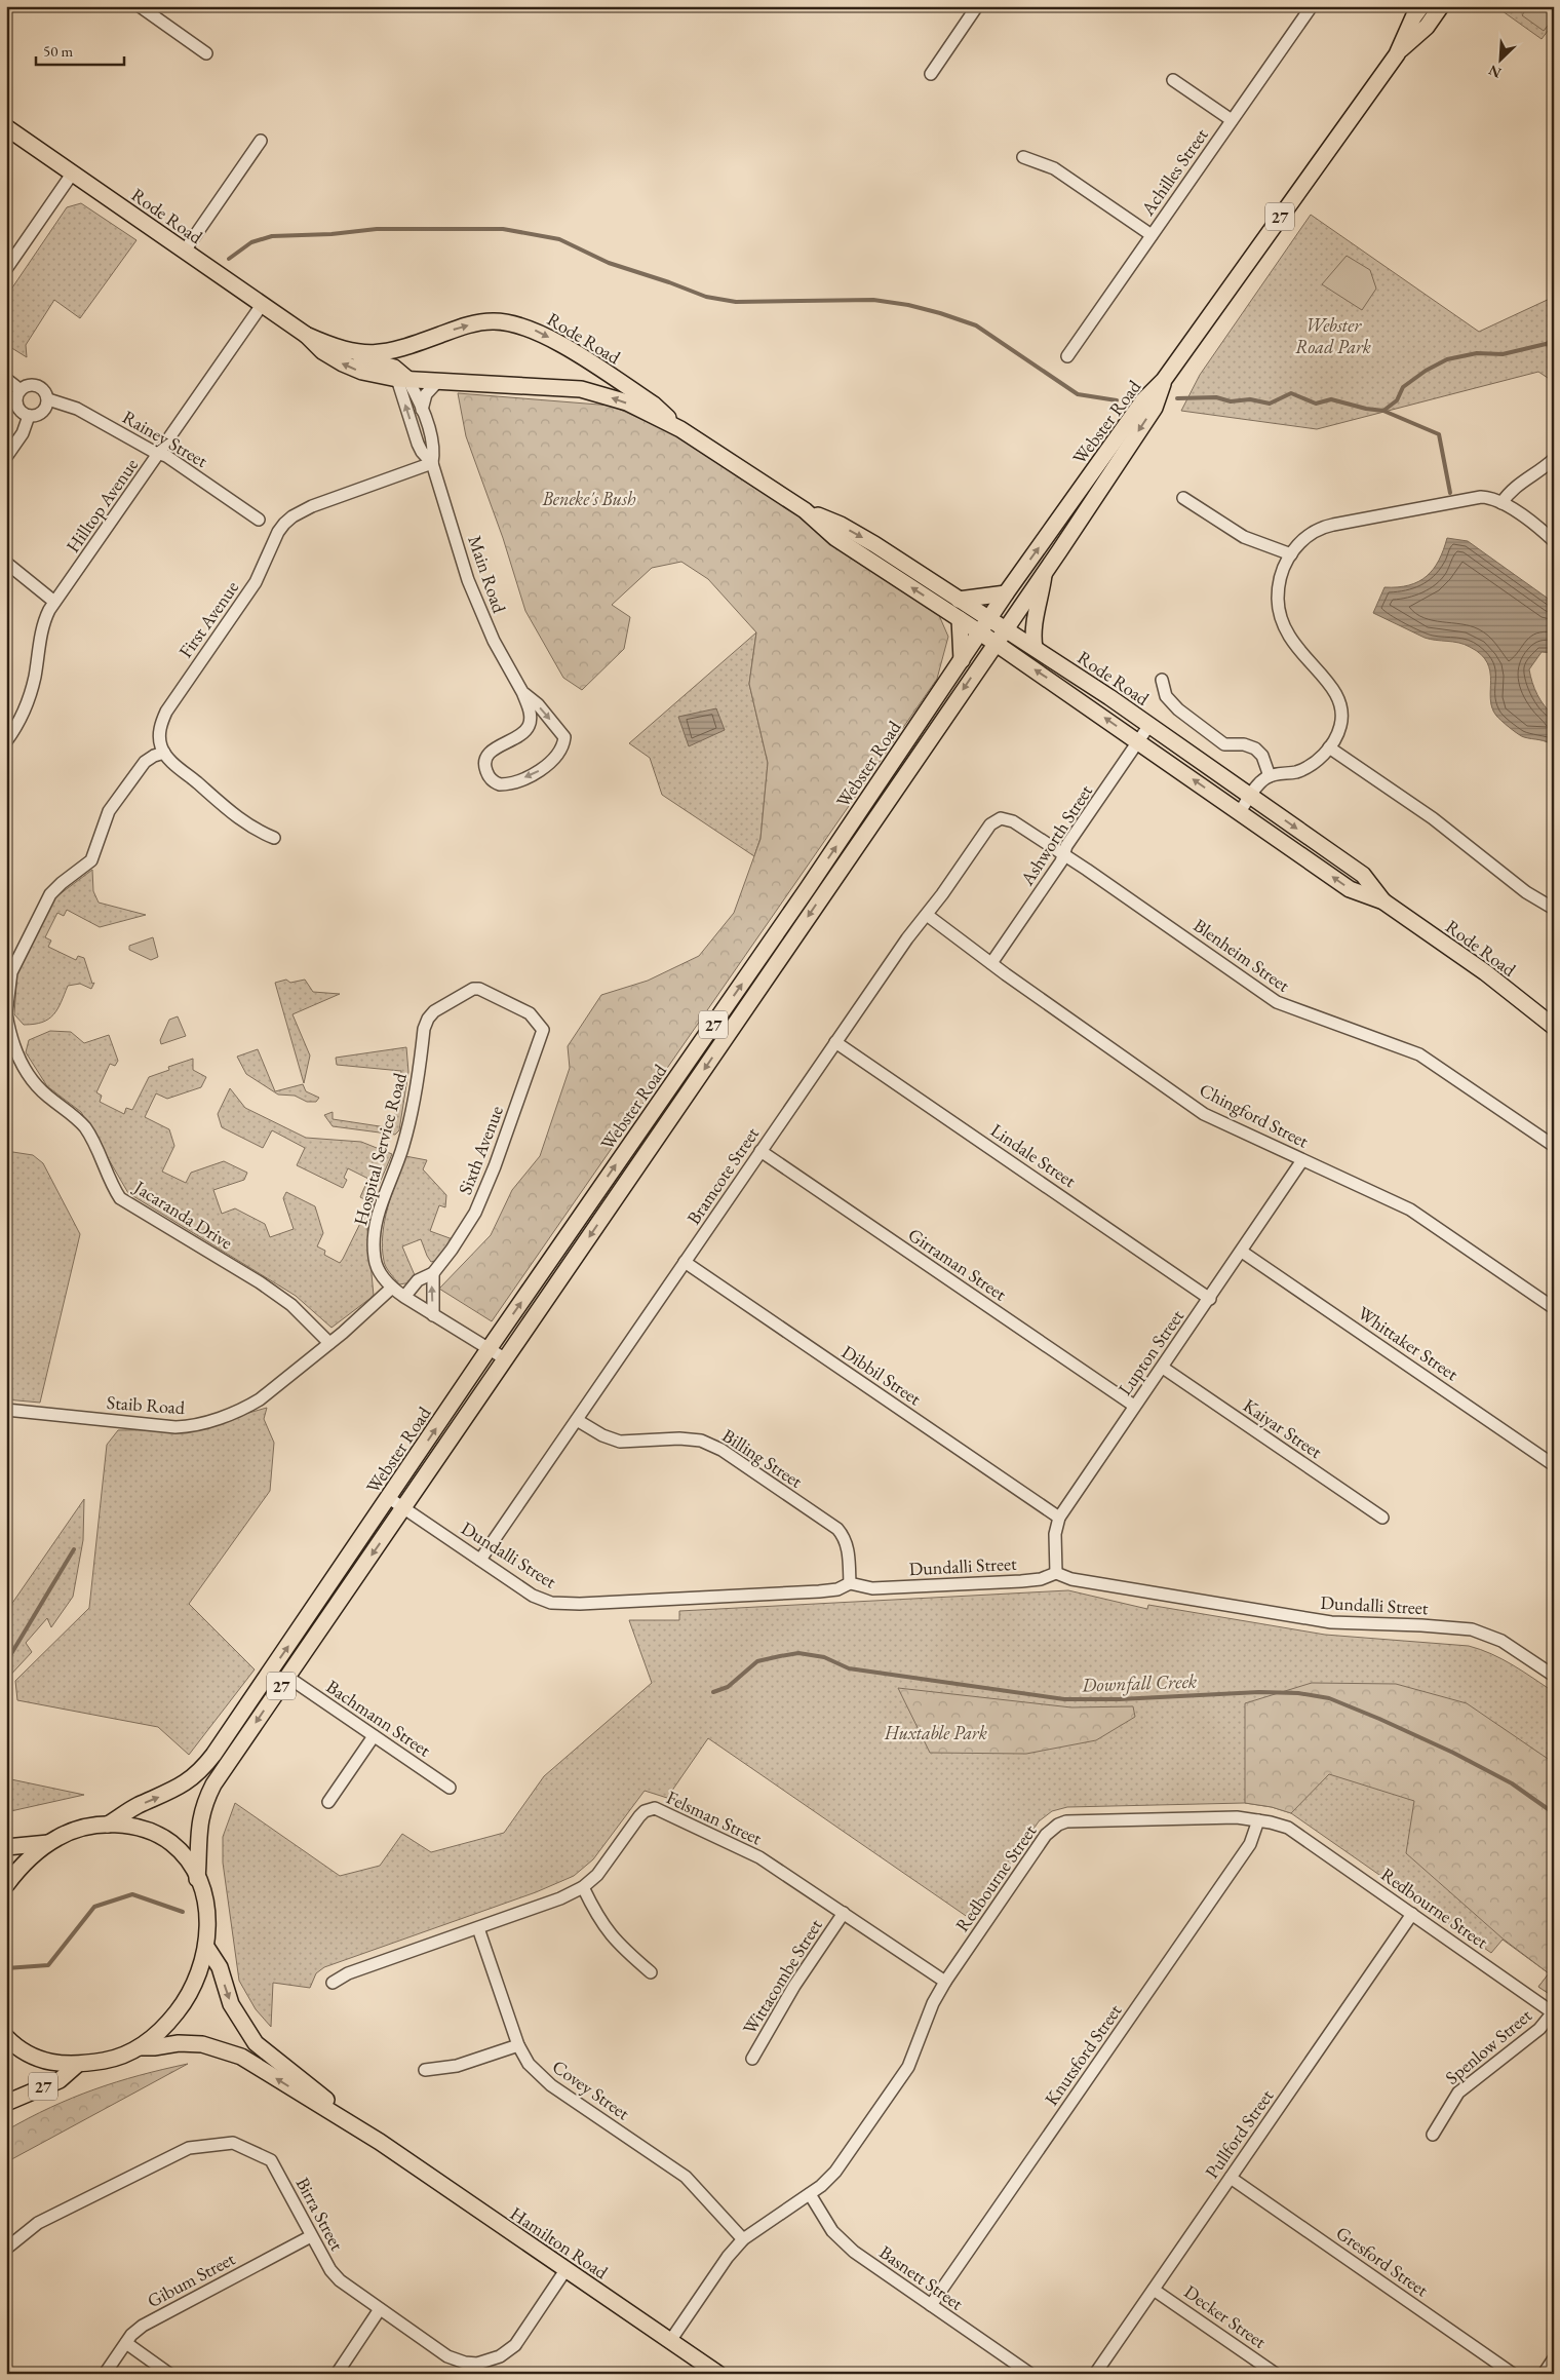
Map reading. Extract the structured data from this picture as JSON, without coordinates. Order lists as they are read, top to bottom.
{
  "streets": {
    "main road": [
      "Rode Road",
      "27",
      "Webster Road",
      "Hamilton Road"
    ],
    "street": [
      "Achilles Street",
      "Rainey Street",
      "Hilltop Avenue",
      "Main Road",
      "First Avenue",
      "Ashworth Street",
      "Blenheim Street",
      "Chingford Street",
      "Hospital Service Road",
      "Sixth Avenue",
      "Lindale Street",
      "Bramcote Street",
      "Jacaranda Drive",
      "Girraman Street",
      "Whittaker Street",
      "Lupton Street",
      "Dibbil Street",
      "Staib Road",
      "Kaiyar Street",
      "Billing Street",
      "Dundalli Street",
      "Bachmann Street",
      "Felsman Street",
      "Redbourne Street",
      "Wittacombe Street",
      "Spenlow Street",
      "Knutsford Street",
      "Covey Street",
      "Pullford Street",
      "Birra Street",
      "Gresford Street",
      "Basnett Street",
      "Gibum Street",
      "Decker Street"
    ]
  },
  "crossings": [
    ["Rode Road", "Webster Road"],
    ["Rode Road", "Hilltop Avenue"],
    ["Rode Road", "Main Road"],
    ["Rode Road", "Ashworth Street"],
    ["27", "Webster Road"],
    ["27", "Hamilton Road"],
    ["Webster Road", "Hospital Service Road"],
    ["Webster Road", "Dundalli Street"],
    ["Webster Road", "Bachmann Street"],
    ["Rainey Street", "Hilltop Avenue"],
    ["Main Road", "First Avenue"],
    ["First Avenue", "Jacaranda Drive"],
    ["Ashworth Street", "Blenheim Street"],
    ["Ashworth Street", "Chingford Street"],
    ["Blenheim Street", "Bramcote Street"],
    ["Chingford Street", "Bramcote Street"],
    ["Chingford Street", "Lupton Street"],
    ["Hospital Service Road", "Sixth Avenue"],
    ["Hospital Service Road", "Staib Road"],
    ["Lindale Street", "Bramcote Street"],
    ["Lindale Street", "Lupton Street"],
    ["Bramcote Street", "Girraman Street"],
    ["Bramcote Street", "Dibbil Street"],
    ["Bramcote Street", "Billing Street"],
    ["Bramcote Street", "Dundalli Street"],
    ["Jacaranda Drive", "Staib Road"],
    ["Girraman Street", "Lupton Street"],
    ["Whittaker Street", "Lupton Street"],
    ["Lupton Street", "Dibbil Street"],
    ["Lupton Street", "Kaiyar Street"],
    ["Lupton Street", "Dundalli Street"],
    ["Billing Street", "Dundalli Street"],
    ["Felsman Street", "Redbourne Street"],
    ["Felsman Street", "Wittacombe Street"],
    ["Felsman Street", "Covey Street"],
    ["Redbourne Street", "Spenlow Street"],
    ["Redbourne Street", "Knutsford Street"],
    ["Redbourne Street", "Covey Street"],
    ["Redbourne Street", "Pullford Street"],
    ["Redbourne Street", "Hamilton Road"],
    ["Redbourne Street", "Basnett Street"],
    ["Knutsford Street", "Basnett Street"],
    ["Pullford Street", "Gresford Street"],
    ["Pullford Street", "Decker Street"],
    ["Birra Street", "Hamilton Road"],
    ["Birra Street", "Gibum Street"]
  ],
  "water": ["Downfall Creek"],
  "parks": ["Webster Road Park", "Beneke's Bush", "Huxtable Park"],
  "scale_bar": "50 m",
  "north": "bottom left"
}
